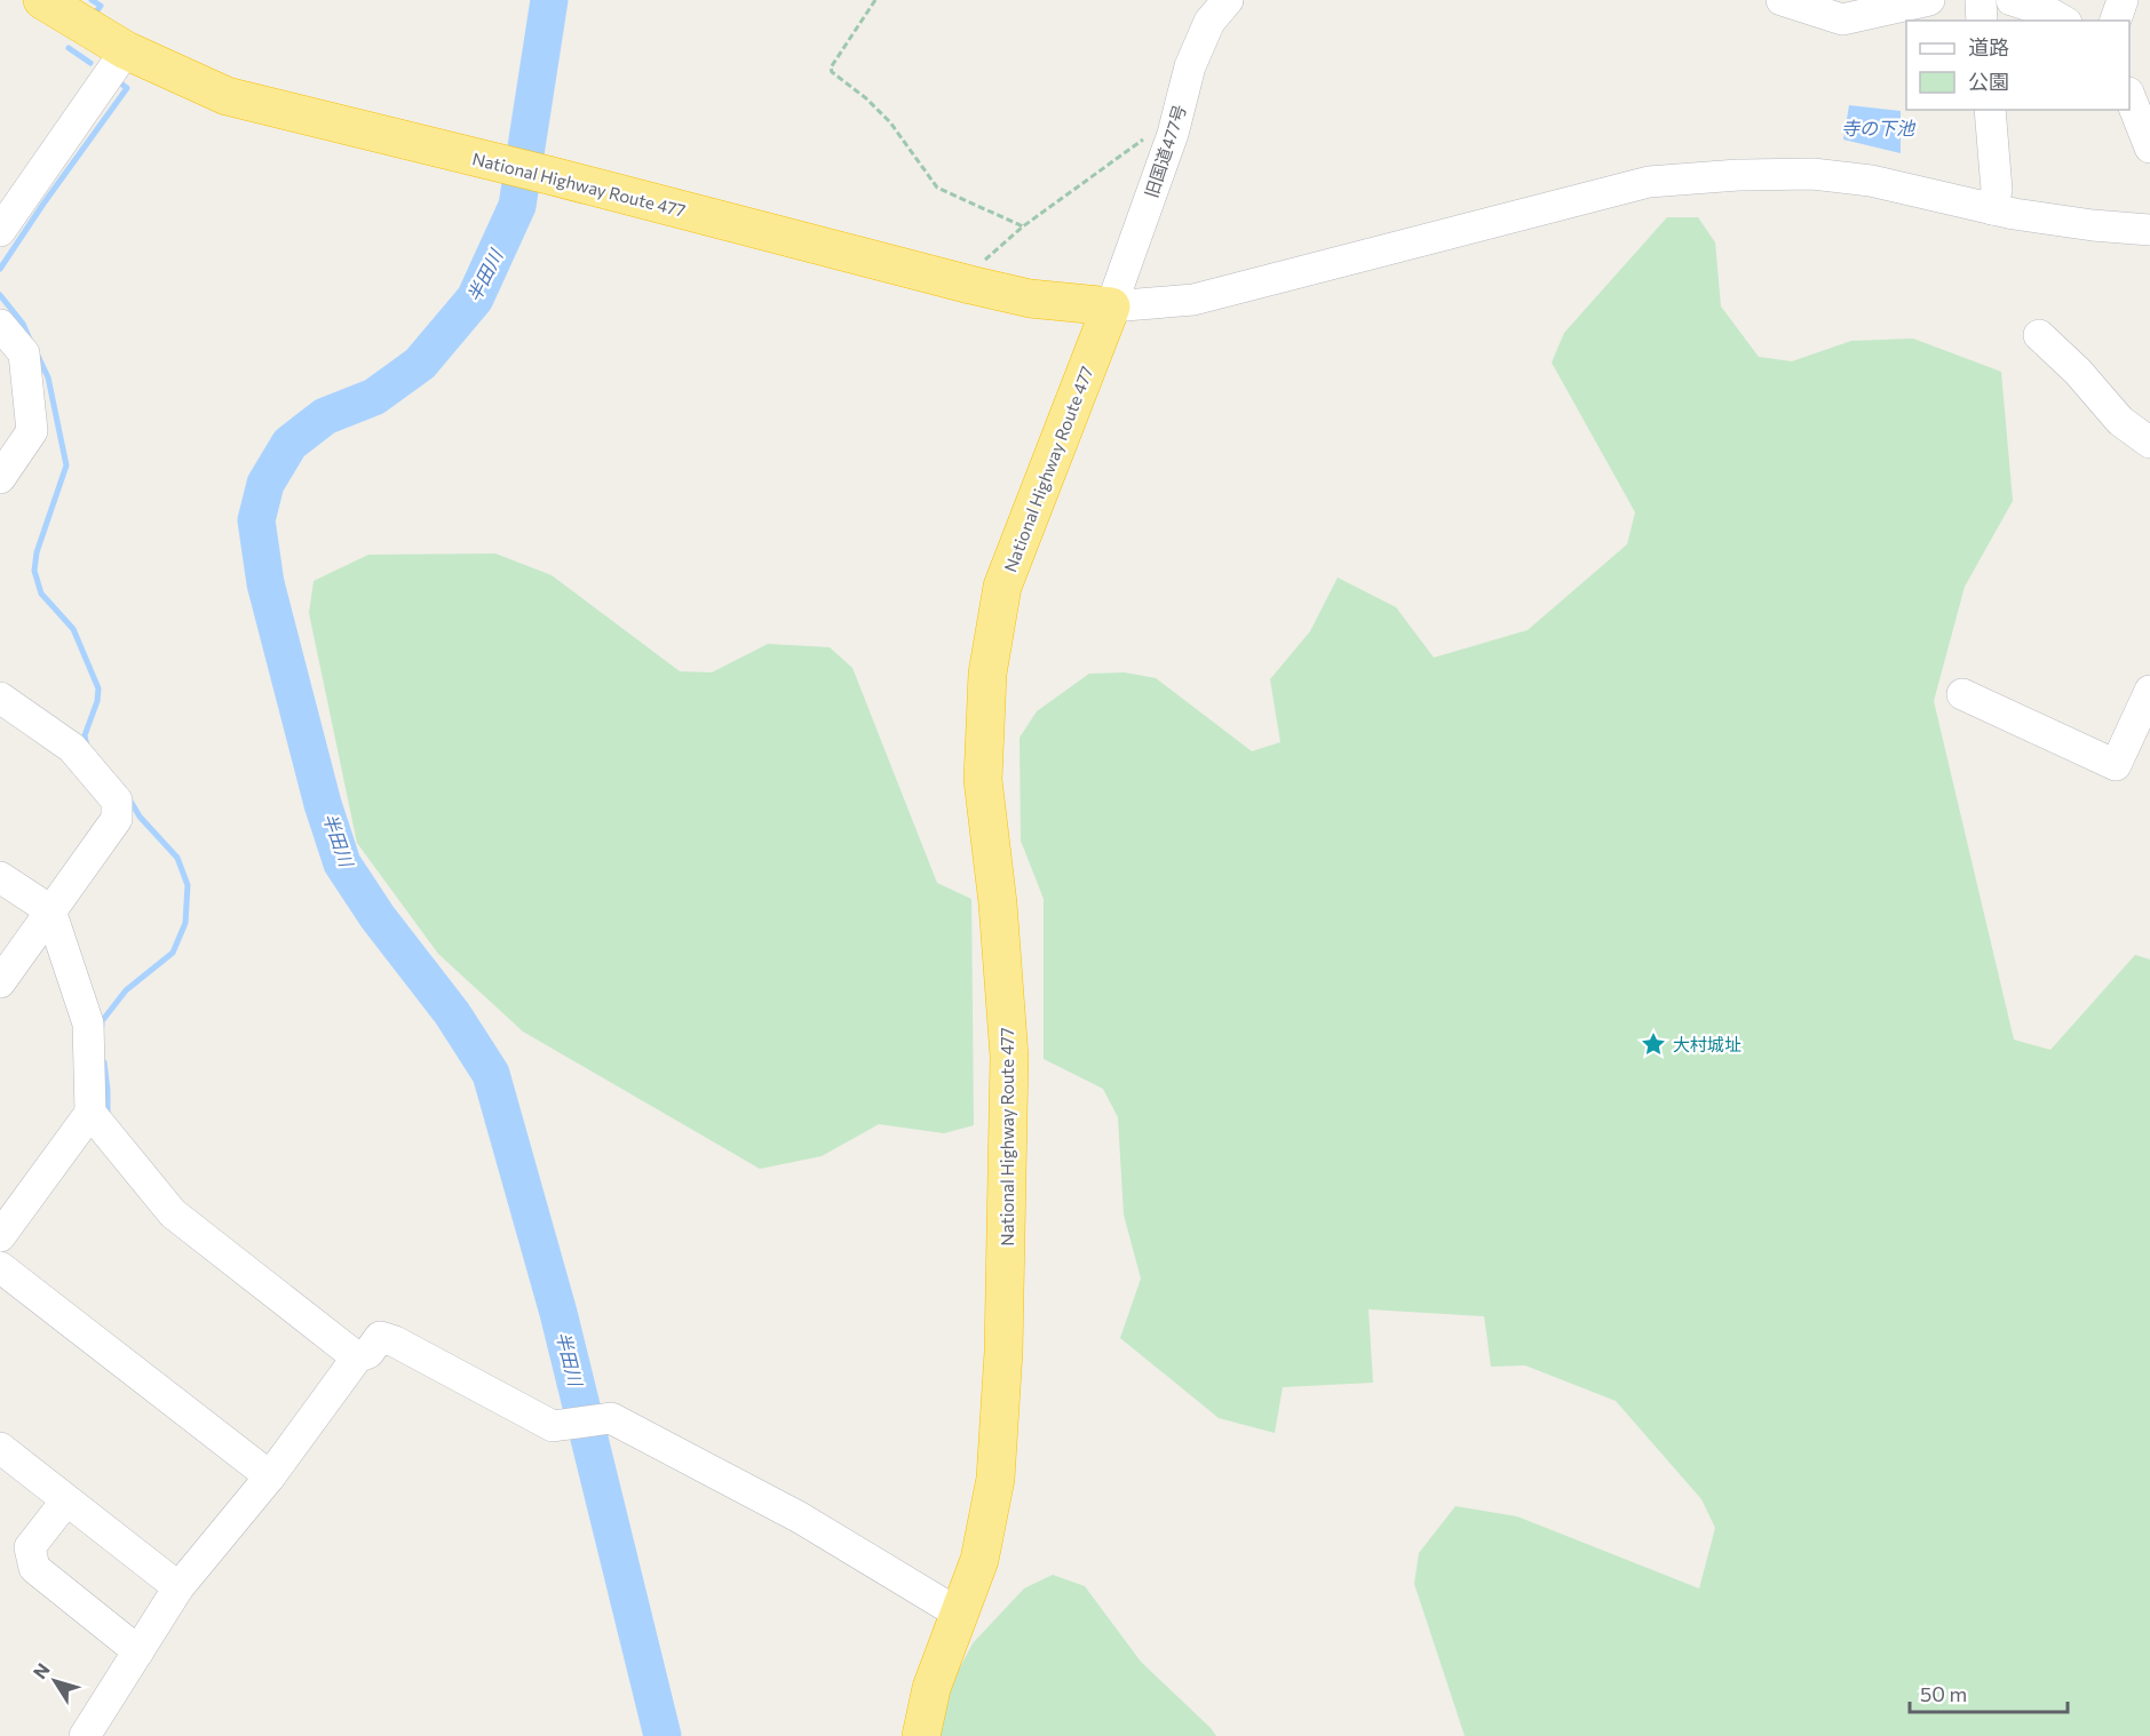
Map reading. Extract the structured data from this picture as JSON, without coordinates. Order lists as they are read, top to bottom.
{
  "streets": {
    "highway": ["National Highway Route 477"],
    "street": ["旧国道477号"]
  },
  "crossings": [
    ["旧国道477号", "National Highway Route 477"]
  ],
  "water": ["寺の下池", "半田川"],
  "places": {
    "place": ["大村城址"]
  },
  "legend": ["道路", "公園"],
  "scale_bar": "50 m",
  "north": "top left"
}
